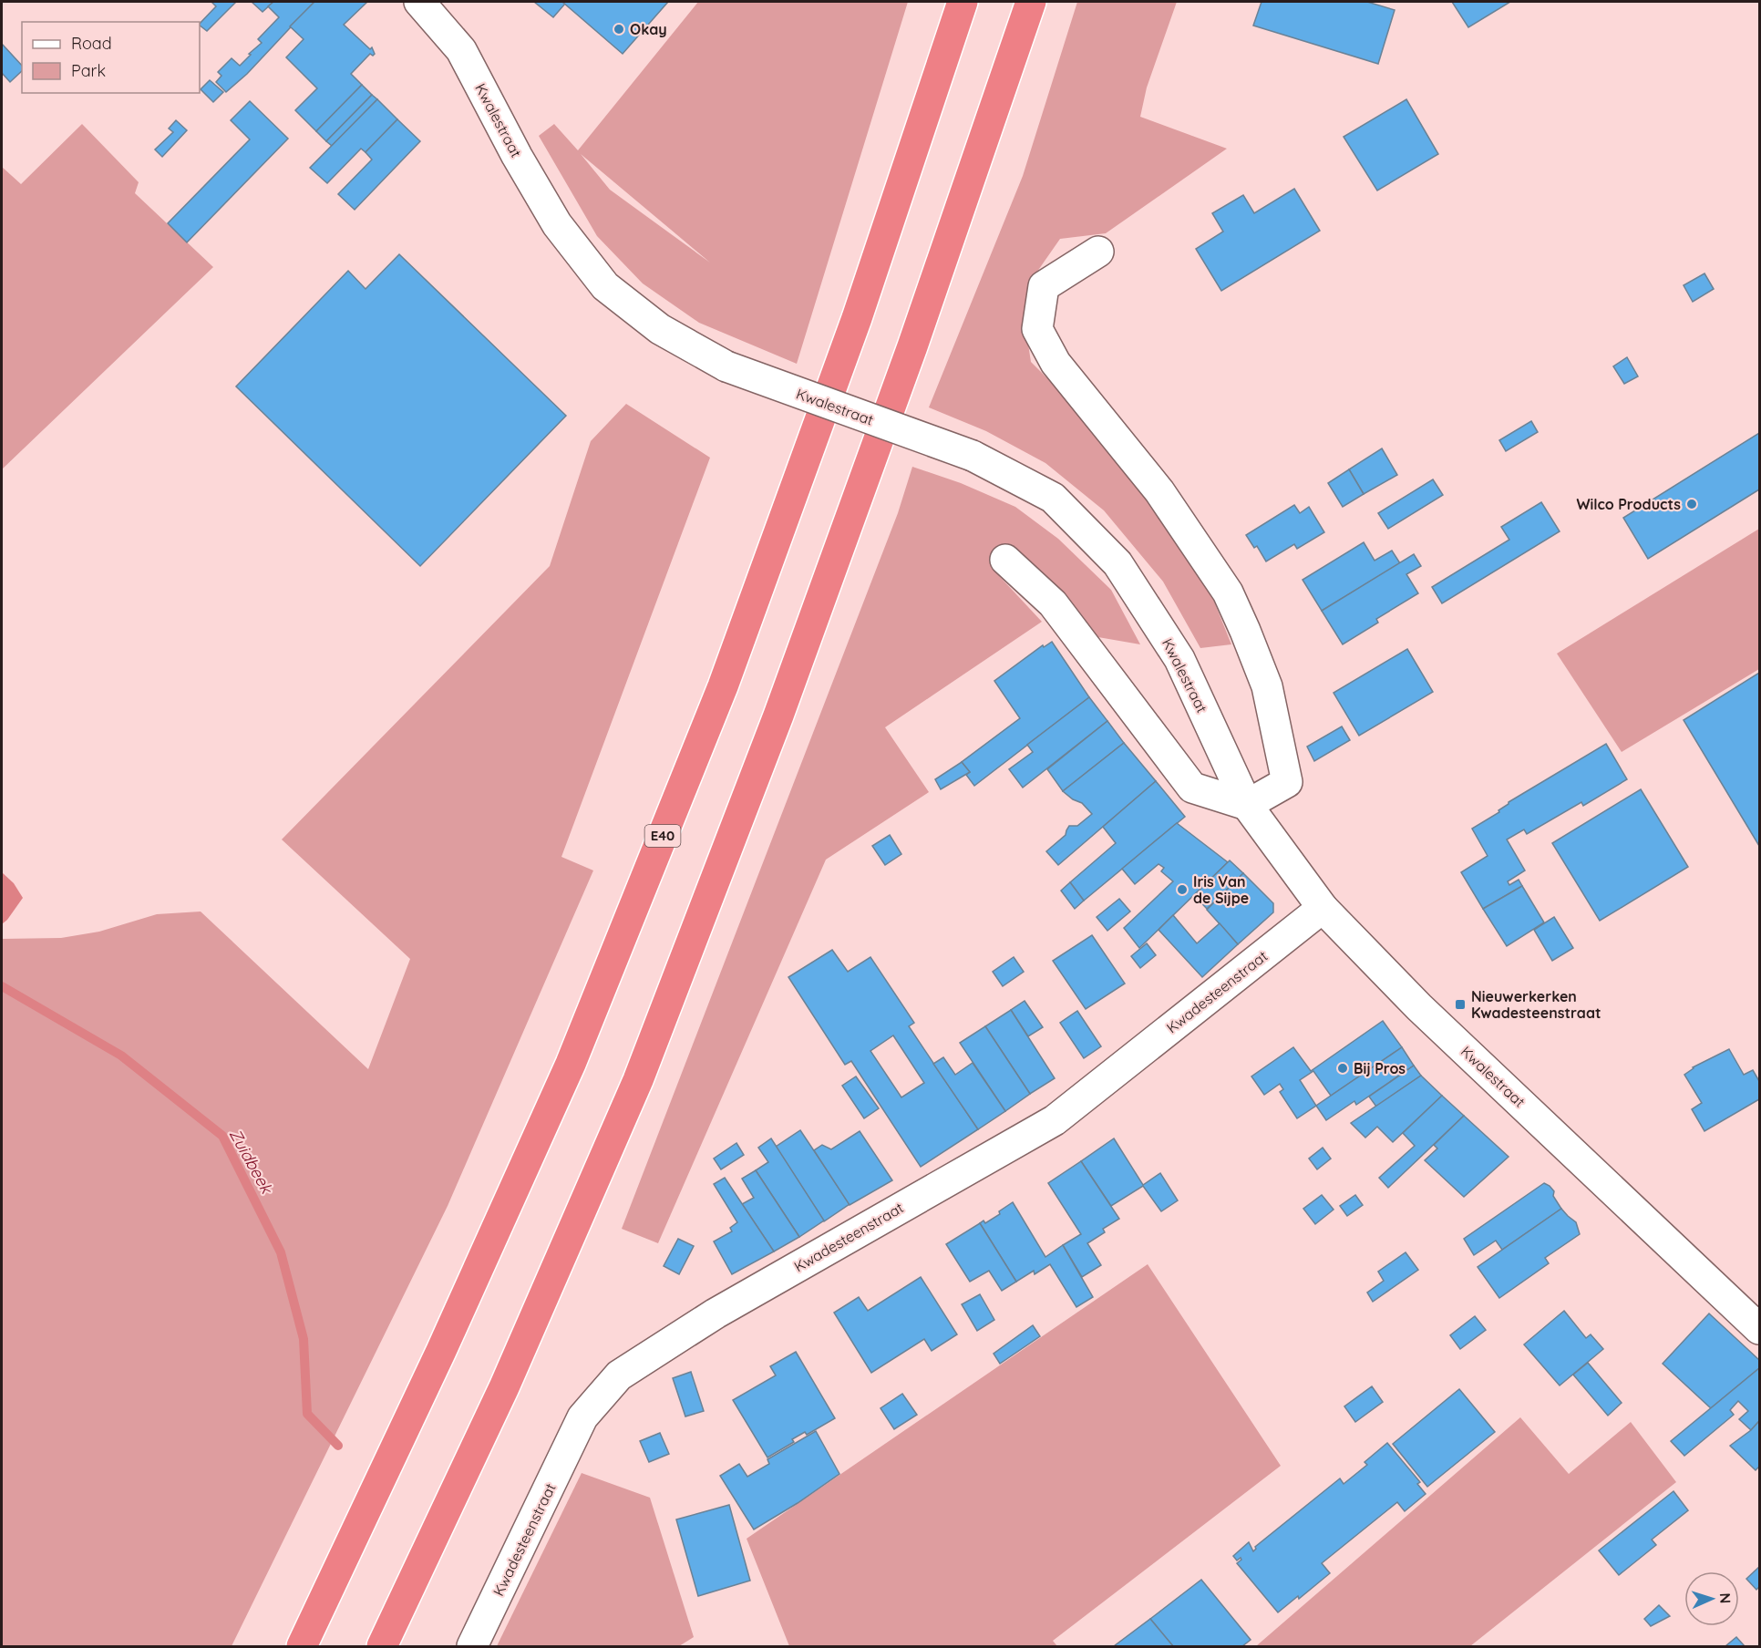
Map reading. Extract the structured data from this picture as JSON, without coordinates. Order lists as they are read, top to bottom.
{
  "streets": {
    "highway": ["E40"],
    "street": ["Kwalestraat", "Kwadesteenstraat"]
  },
  "crossings": [
    ["Kwalestraat", "Kwadesteenstraat"]
  ],
  "water": ["Zuidbeek"],
  "places": {
    "other": [
      "Okay",
      "Wilco Products",
      "Iris Van de Sijpe",
      "Bij Pros"
    ],
    "transit": ["Nieuwerkerken Kwadesteenstraat"]
  },
  "legend": ["Road", "Park"],
  "north": "right"
}
